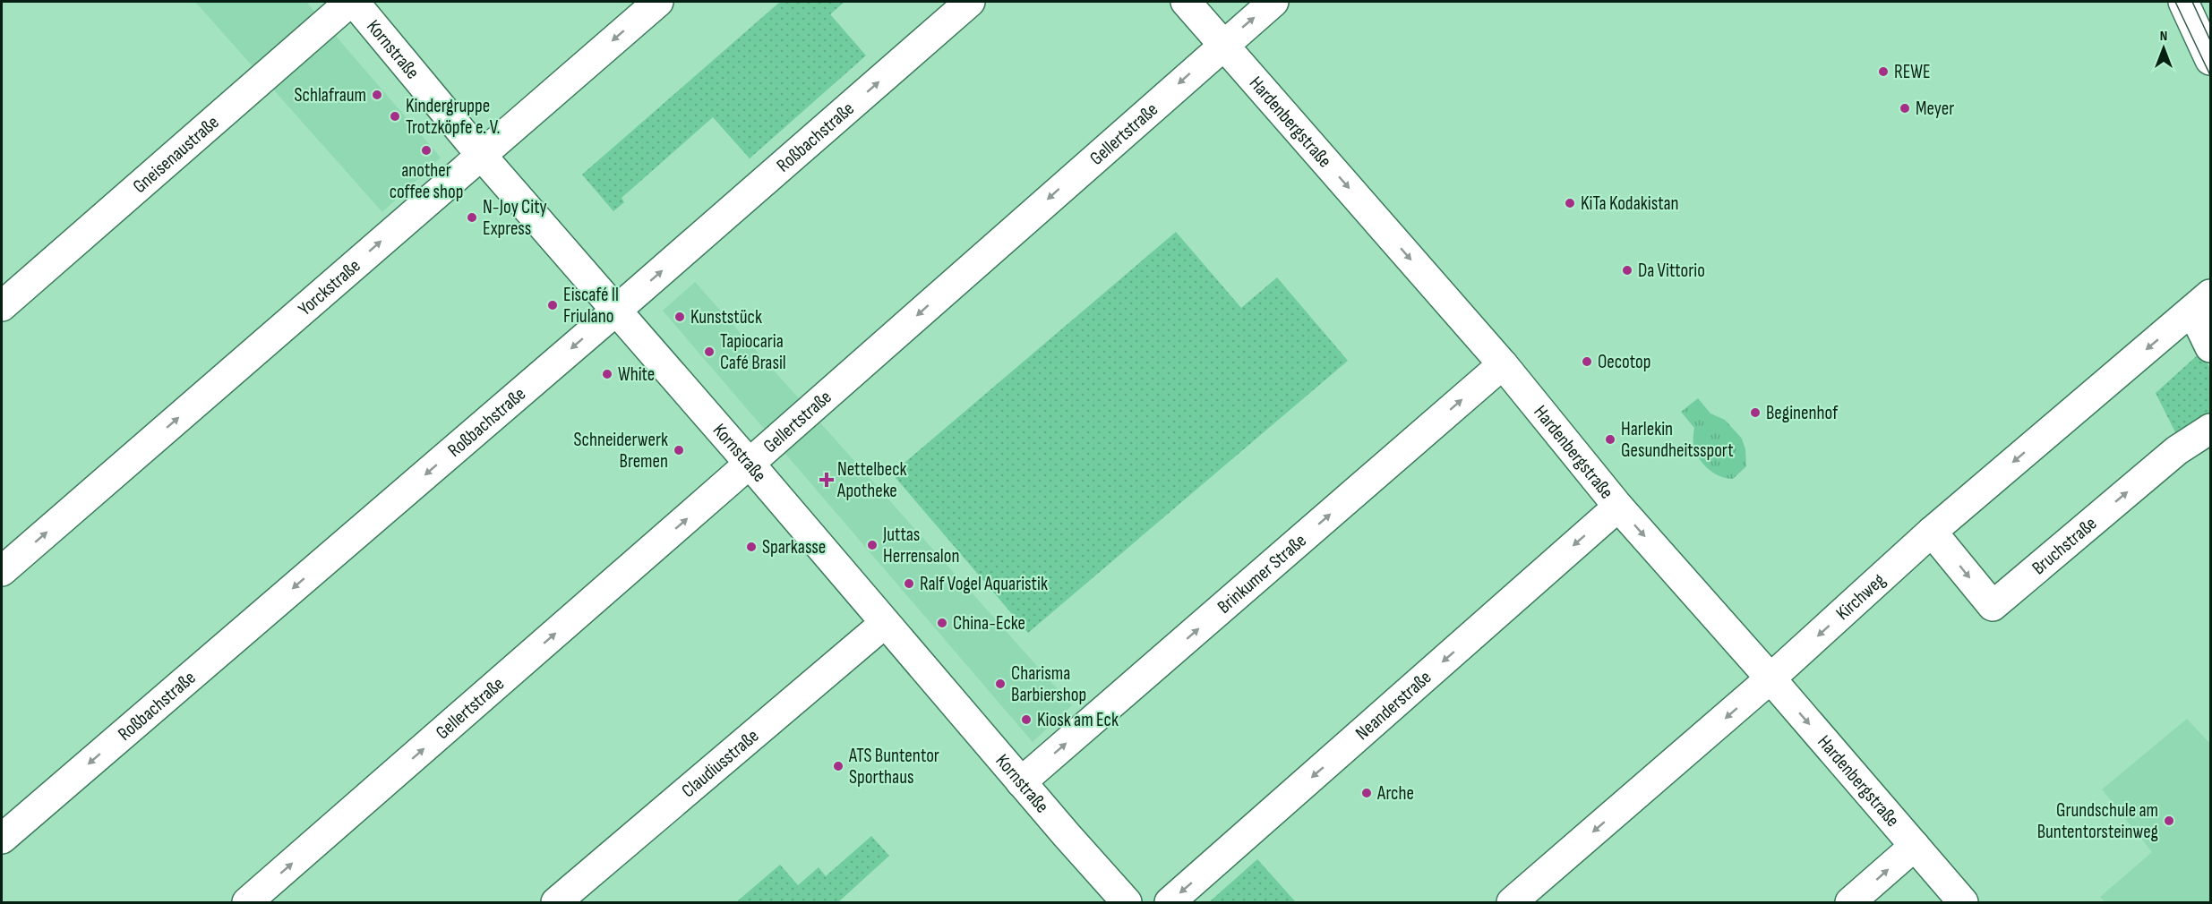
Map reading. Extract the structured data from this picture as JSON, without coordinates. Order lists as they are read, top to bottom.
{
  "streets": {
    "street": [
      "Kornstraße",
      "Hardenbergstraße",
      "Gellertstraße",
      "Roßbachstraße",
      "Gneisenaustraße",
      "Yorckstraße",
      "Bruchstraße",
      "Brinkumer Straße",
      "Kirchweg",
      "Neanderstraße",
      "Claudiusstraße"
    ]
  },
  "crossings": [
    ["Kornstraße", "Gellertstraße"],
    ["Kornstraße", "Roßbachstraße"],
    ["Kornstraße", "Gneisenaustraße"],
    ["Kornstraße", "Yorckstraße"],
    ["Kornstraße", "Brinkumer Straße"],
    ["Kornstraße", "Claudiusstraße"],
    ["Hardenbergstraße", "Gellertstraße"],
    ["Hardenbergstraße", "Brinkumer Straße"],
    ["Hardenbergstraße", "Kirchweg"],
    ["Hardenbergstraße", "Neanderstraße"],
    ["Bruchstraße", "Kirchweg"]
  ],
  "one_way": [
    "Hardenbergstraße",
    "Brinkumer Straße",
    "Kirchweg",
    "Neanderstraße"
  ],
  "places": {
    "other": [
      "REWE",
      "Schlafraum",
      "Meyer",
      "Kindergruppe Trotzköpfe e. V.",
      "another coffee shop",
      "KiTa Kodakistan",
      "N-Joy City Express",
      "Da Vittorio",
      "Eiscafé Il Friulano",
      "Kunststück",
      "Tapiocaria Café Brasil",
      "Oecotop",
      "White",
      "Beginenhof",
      "Harlekin Gesundheitssport",
      "Schneiderwerk Bremen",
      "Juttas Herrensalon",
      "Sparkasse",
      "Ralf Vogel Aquaristik",
      "China-Ecke",
      "Charisma Barbiershop",
      "Kiosk am Eck",
      "ATS Buntentor Sporthaus",
      "Arche",
      "Grundschule am Buntentorsteinweg"
    ],
    "health": ["Nettelbeck Apotheke"]
  },
  "north": "top"
}
